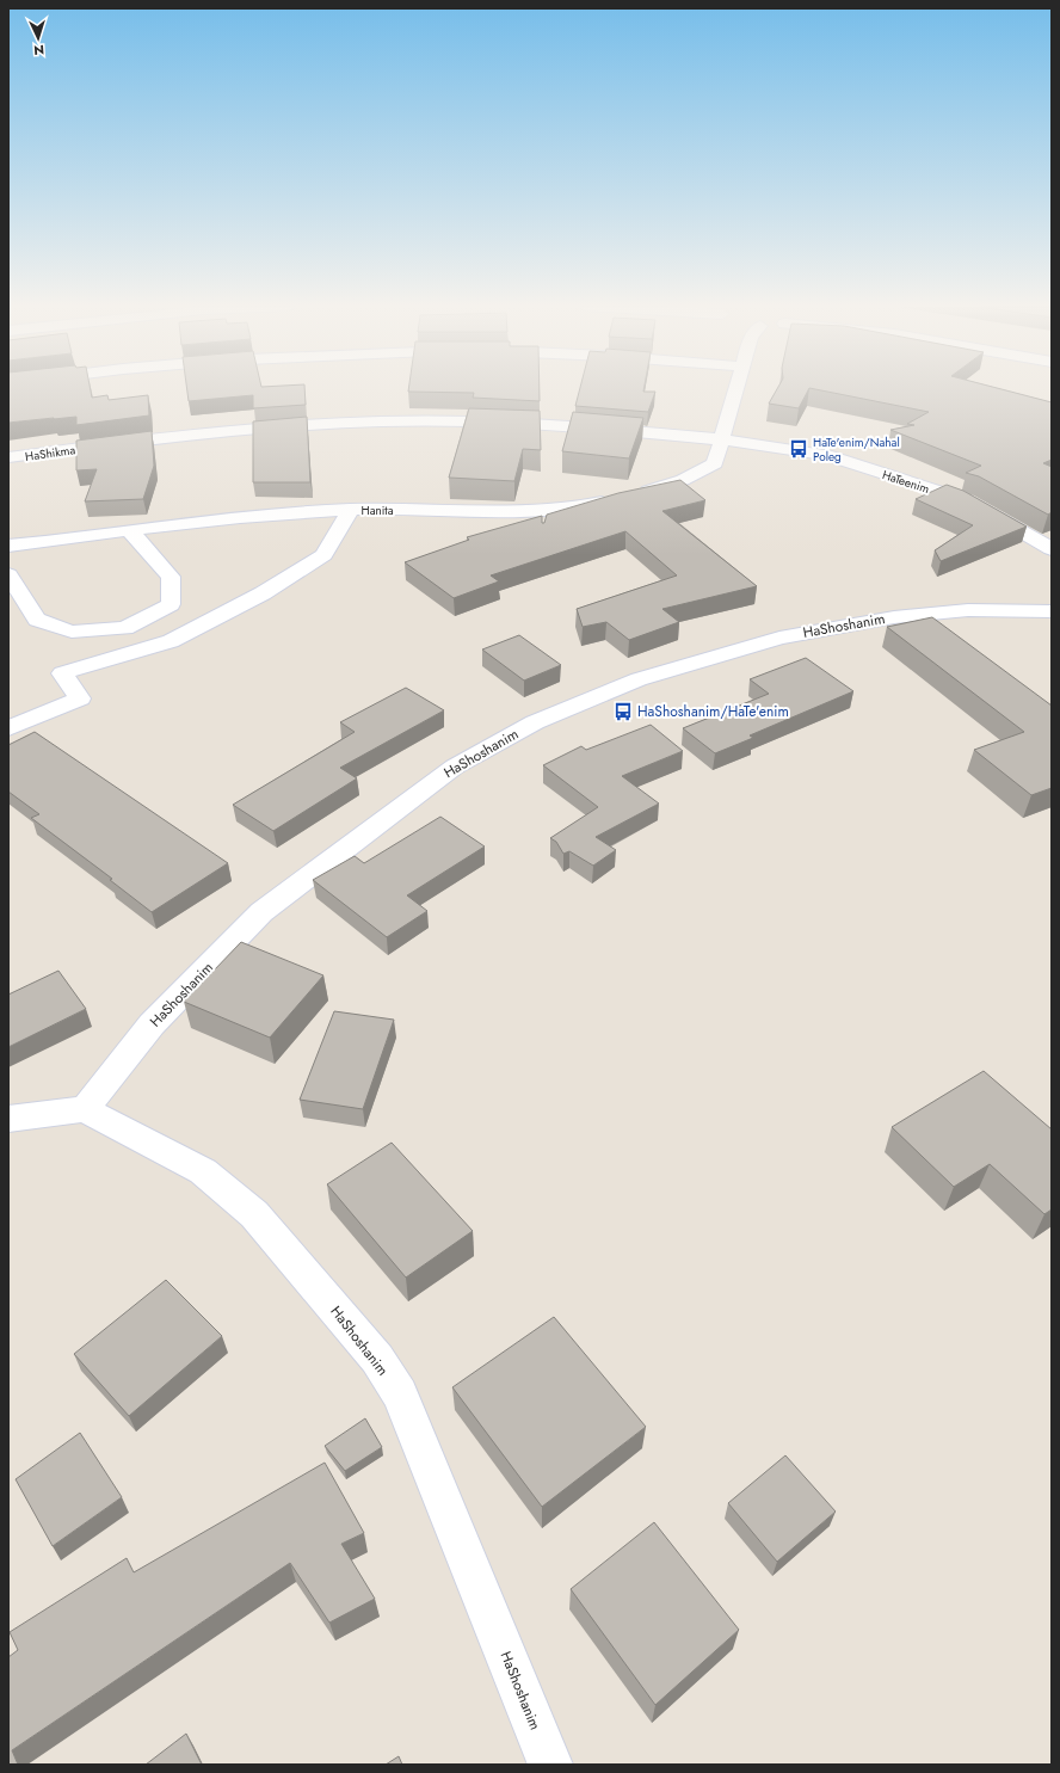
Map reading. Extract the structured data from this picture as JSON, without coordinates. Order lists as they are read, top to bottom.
{
  "streets": {
    "street": [
      "HaShikma",
      "HaTeenim",
      "Hanita",
      "HaShoshanim"
    ]
  },
  "crossings": [
    ["HaShikma", "HaTeenim"],
    ["HaShikma", "Hanita"],
    ["HaTeenim", "Hanita"]
  ],
  "places": {
    "bus stop": ["HaTe'enim/Nahal Poleg", "HaShoshanim/HaTe'enim"]
  },
  "north": "bottom"
}
